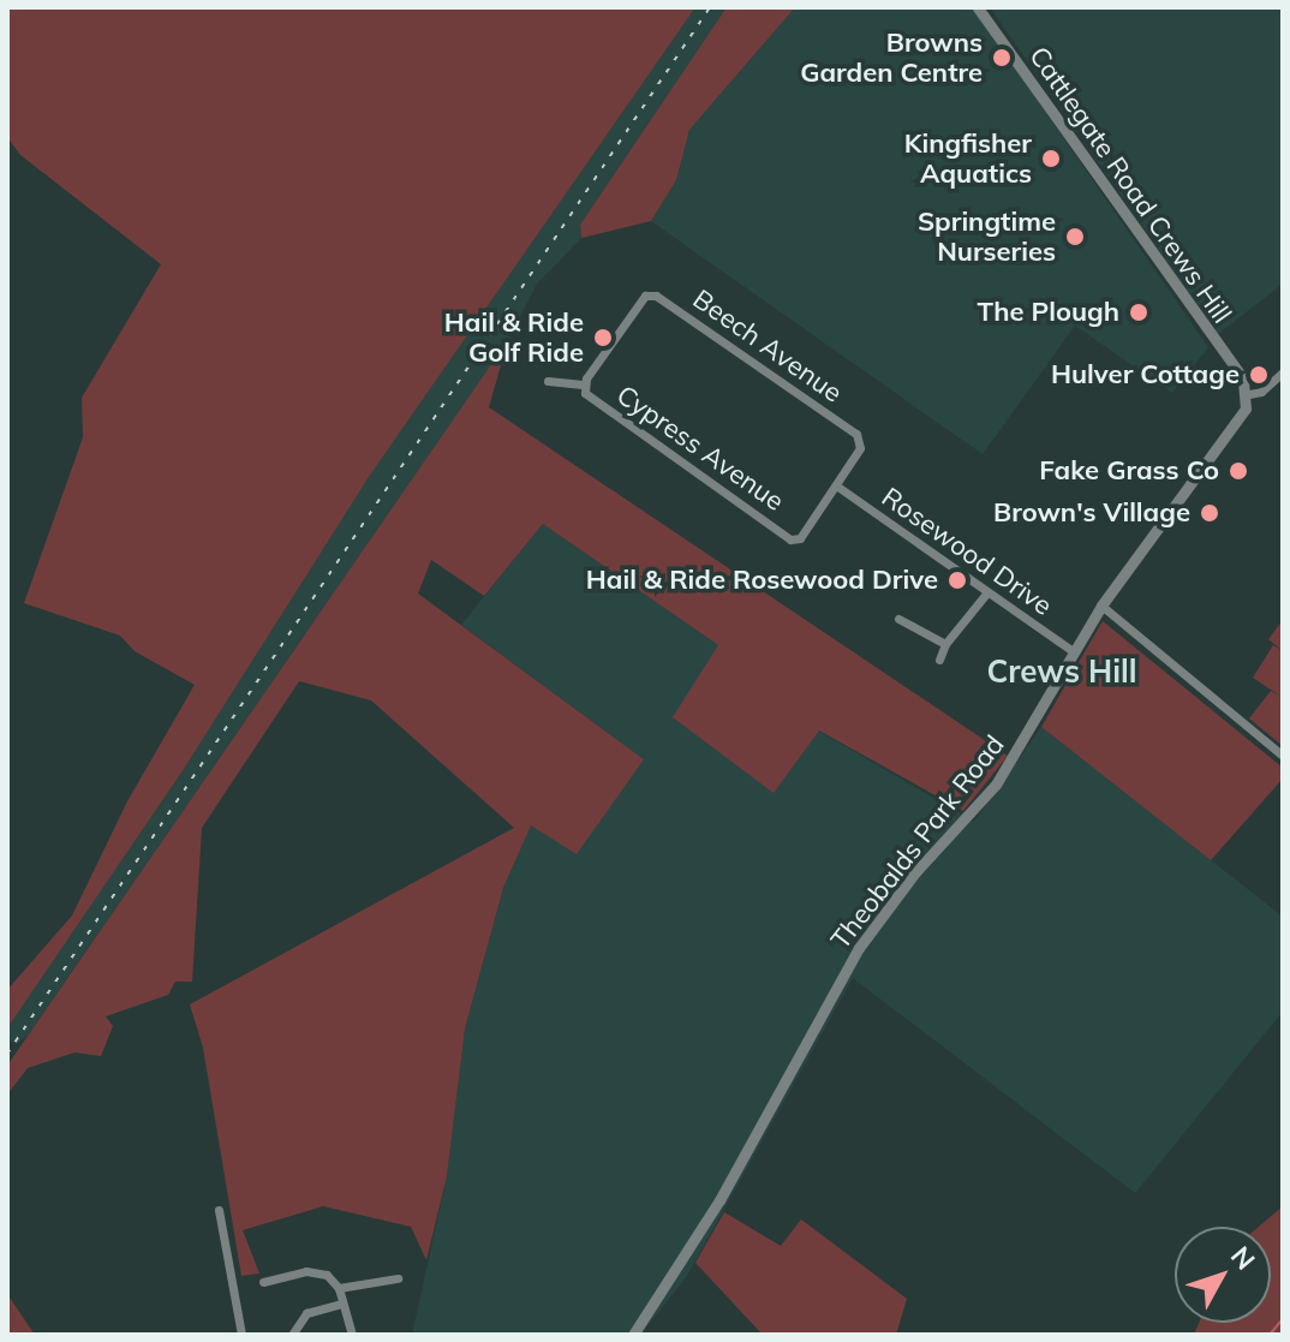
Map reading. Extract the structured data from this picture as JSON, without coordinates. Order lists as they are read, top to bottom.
{
  "streets": {
    "street": [
      "Cattlegate Road Crews Hill",
      "Beech Avenue",
      "Cypress Avenue",
      "Rosewood Drive",
      "Theobalds Park Road"
    ]
  },
  "crossings": [
    ["Cattlegate Road Crews Hill", "Theobalds Park Road"],
    ["Beech Avenue", "Cypress Avenue"],
    ["Beech Avenue", "Rosewood Drive"],
    ["Cypress Avenue", "Rosewood Drive"],
    ["Rosewood Drive", "Theobalds Park Road"]
  ],
  "districts": ["Crews Hill"],
  "places": [
    "Browns Garden Centre",
    "Kingfisher Aquatics",
    "Springtime Nurseries",
    "The Plough",
    "Hail & Ride Golf Ride",
    "Hulver Cottage",
    "Fake Grass Co",
    "Brown's Village",
    "Hail & Ride Rosewood Drive"
  ],
  "north": "top right"
}
